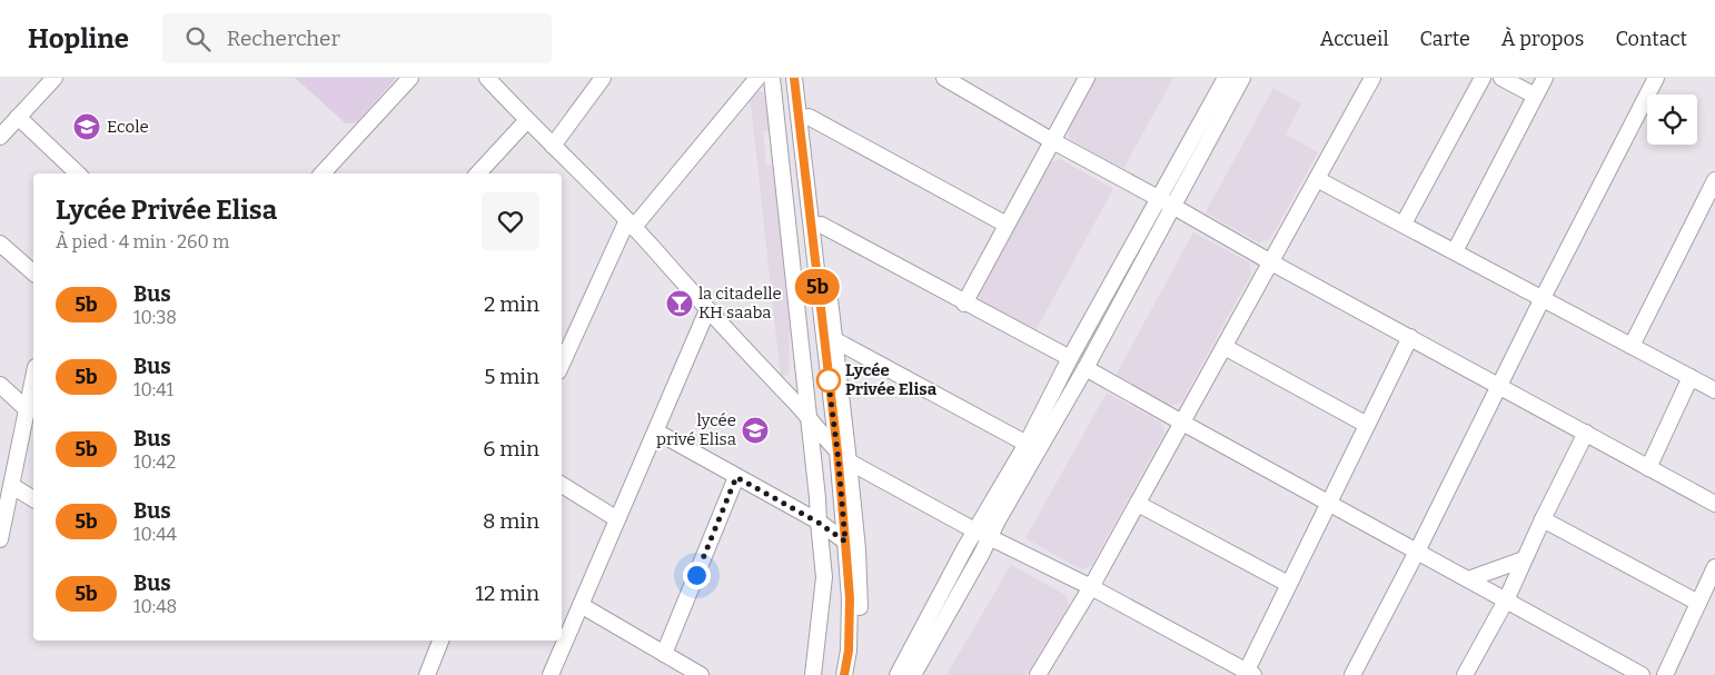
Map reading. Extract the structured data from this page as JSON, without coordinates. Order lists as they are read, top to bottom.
{
  "places": {
    "school or university": ["Ecole", "lycée privé Elisa"],
    "bar": ["la citadelle KH saaba"],
    "other": ["Lycée Privée Elisa"]
  },
  "lines": ["bus line 5b"],
  "page": {
    "header": "Hopline",
    "search": "Rechercher",
    "nav": [
      "Accueil",
      "Carte",
      "À propos",
      "Contact"
    ],
    "on_map": "5b",
    "heading": ["Lycée Privée Elisa", "À pied · 4 min · 260 m"],
    "list": [
      {
        "mark": "5b",
        "name": "Bus",
        "note": "10:38",
        "value": "2 min"
      },
      {
        "mark": "5b",
        "name": "Bus",
        "note": "10:41",
        "value": "5 min"
      },
      {
        "mark": "5b",
        "name": "Bus",
        "note": "10:42",
        "value": "6 min"
      },
      {
        "mark": "5b",
        "name": "Bus",
        "note": "10:44",
        "value": "8 min"
      },
      {
        "mark": "5b",
        "name": "Bus",
        "note": "10:48",
        "value": "12 min"
      }
    ]
  }
}
